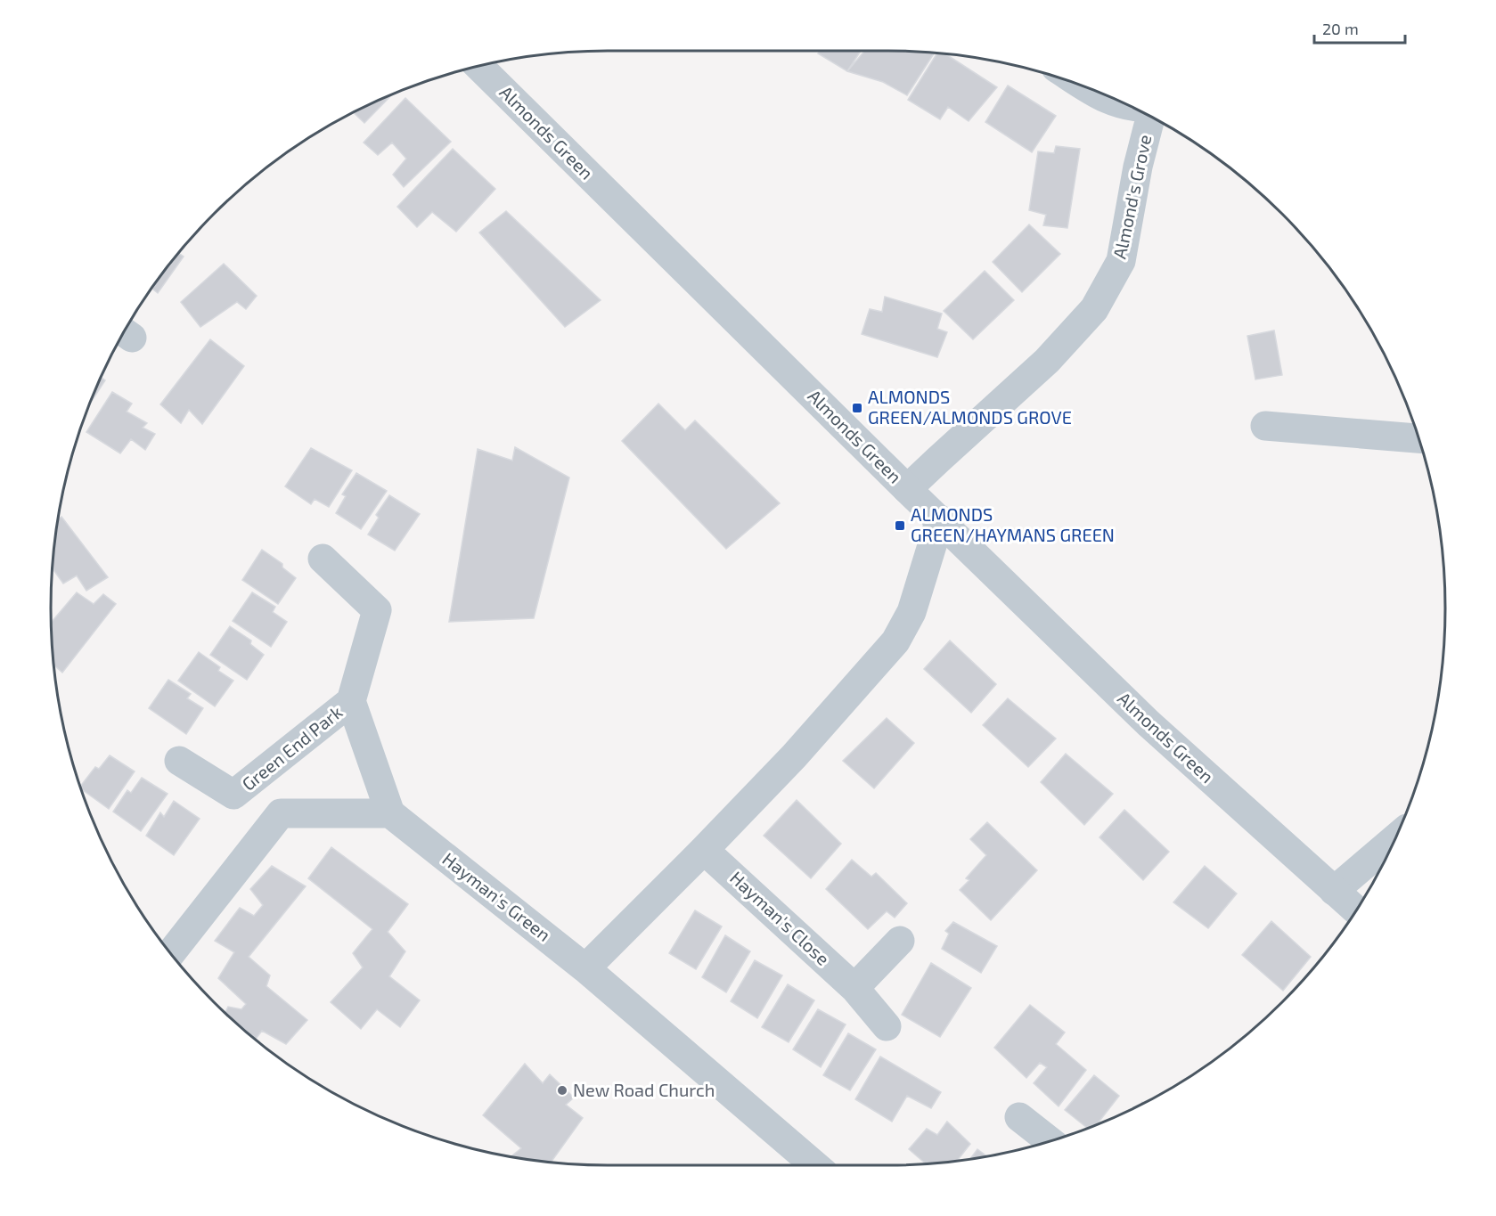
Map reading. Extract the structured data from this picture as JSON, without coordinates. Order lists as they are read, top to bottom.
{
  "streets": {
    "street": [
      "Almonds Green",
      "Almond's Grove",
      "Green End Park",
      "Hayman's Green",
      "Hayman's Close"
    ]
  },
  "crossings": [
    ["Almonds Green", "Almond's Grove"],
    ["Green End Park", "Hayman's Green"]
  ],
  "places": {
    "transit": ["ALMONDS GREEN/ALMONDS GROVE", "ALMONDS GREEN/HAYMANS GREEN"],
    "other": ["New Road Church"]
  },
  "scale_bar": "20 m"
}
